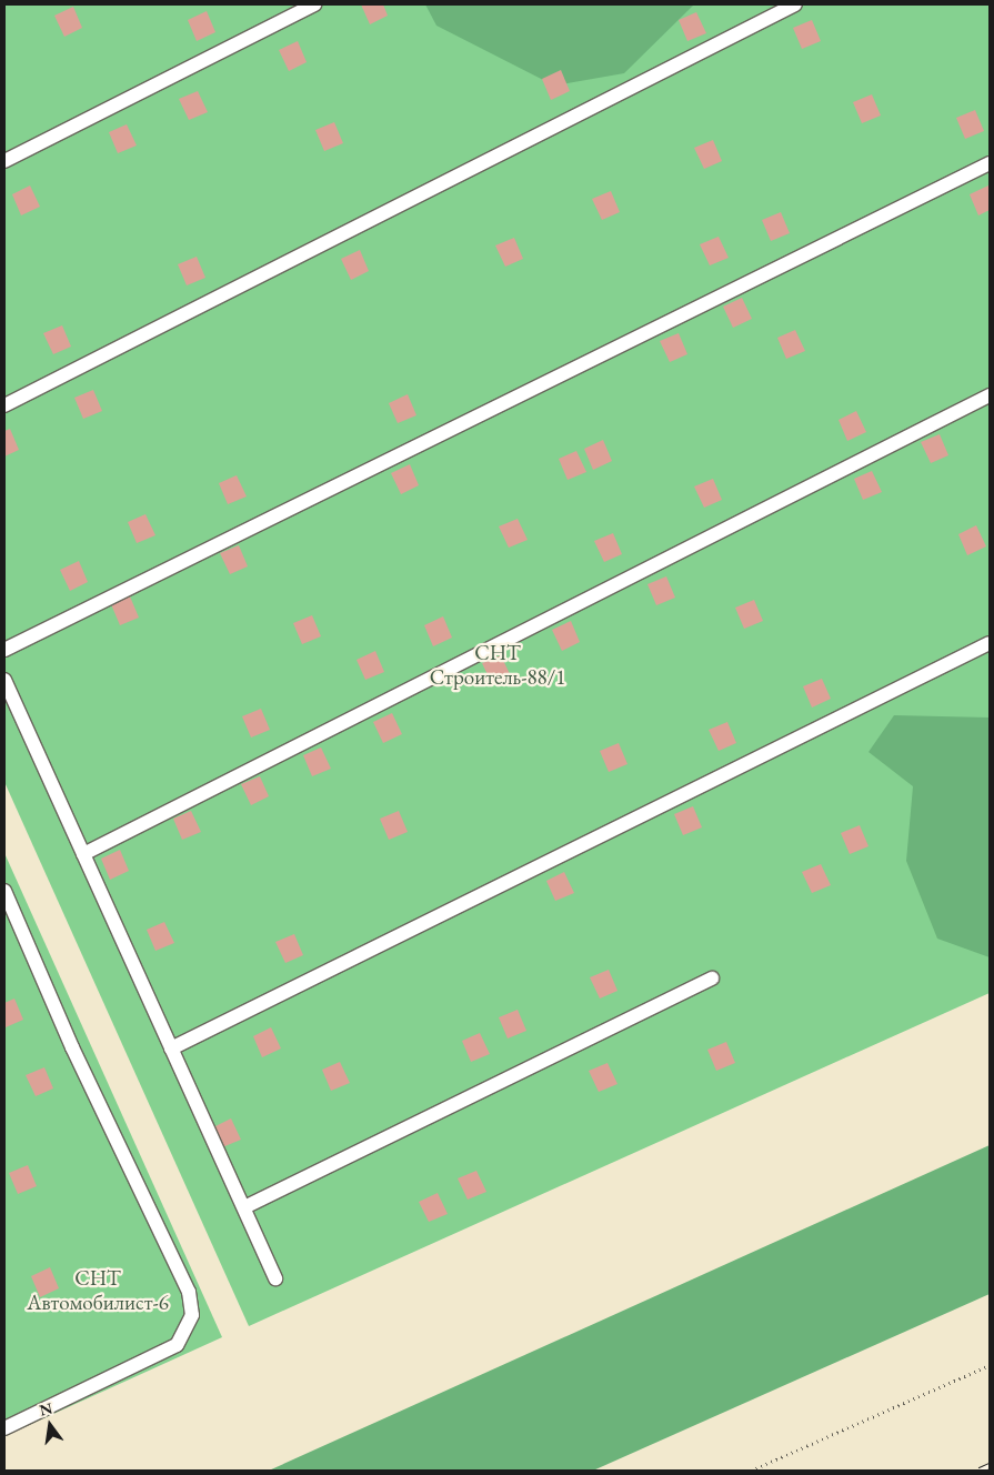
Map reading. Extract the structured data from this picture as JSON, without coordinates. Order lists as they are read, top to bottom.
{
  "parks": ["СНТ Строитель-88/1", "СНТ Автомобилист-6"],
  "north": "top"
}
